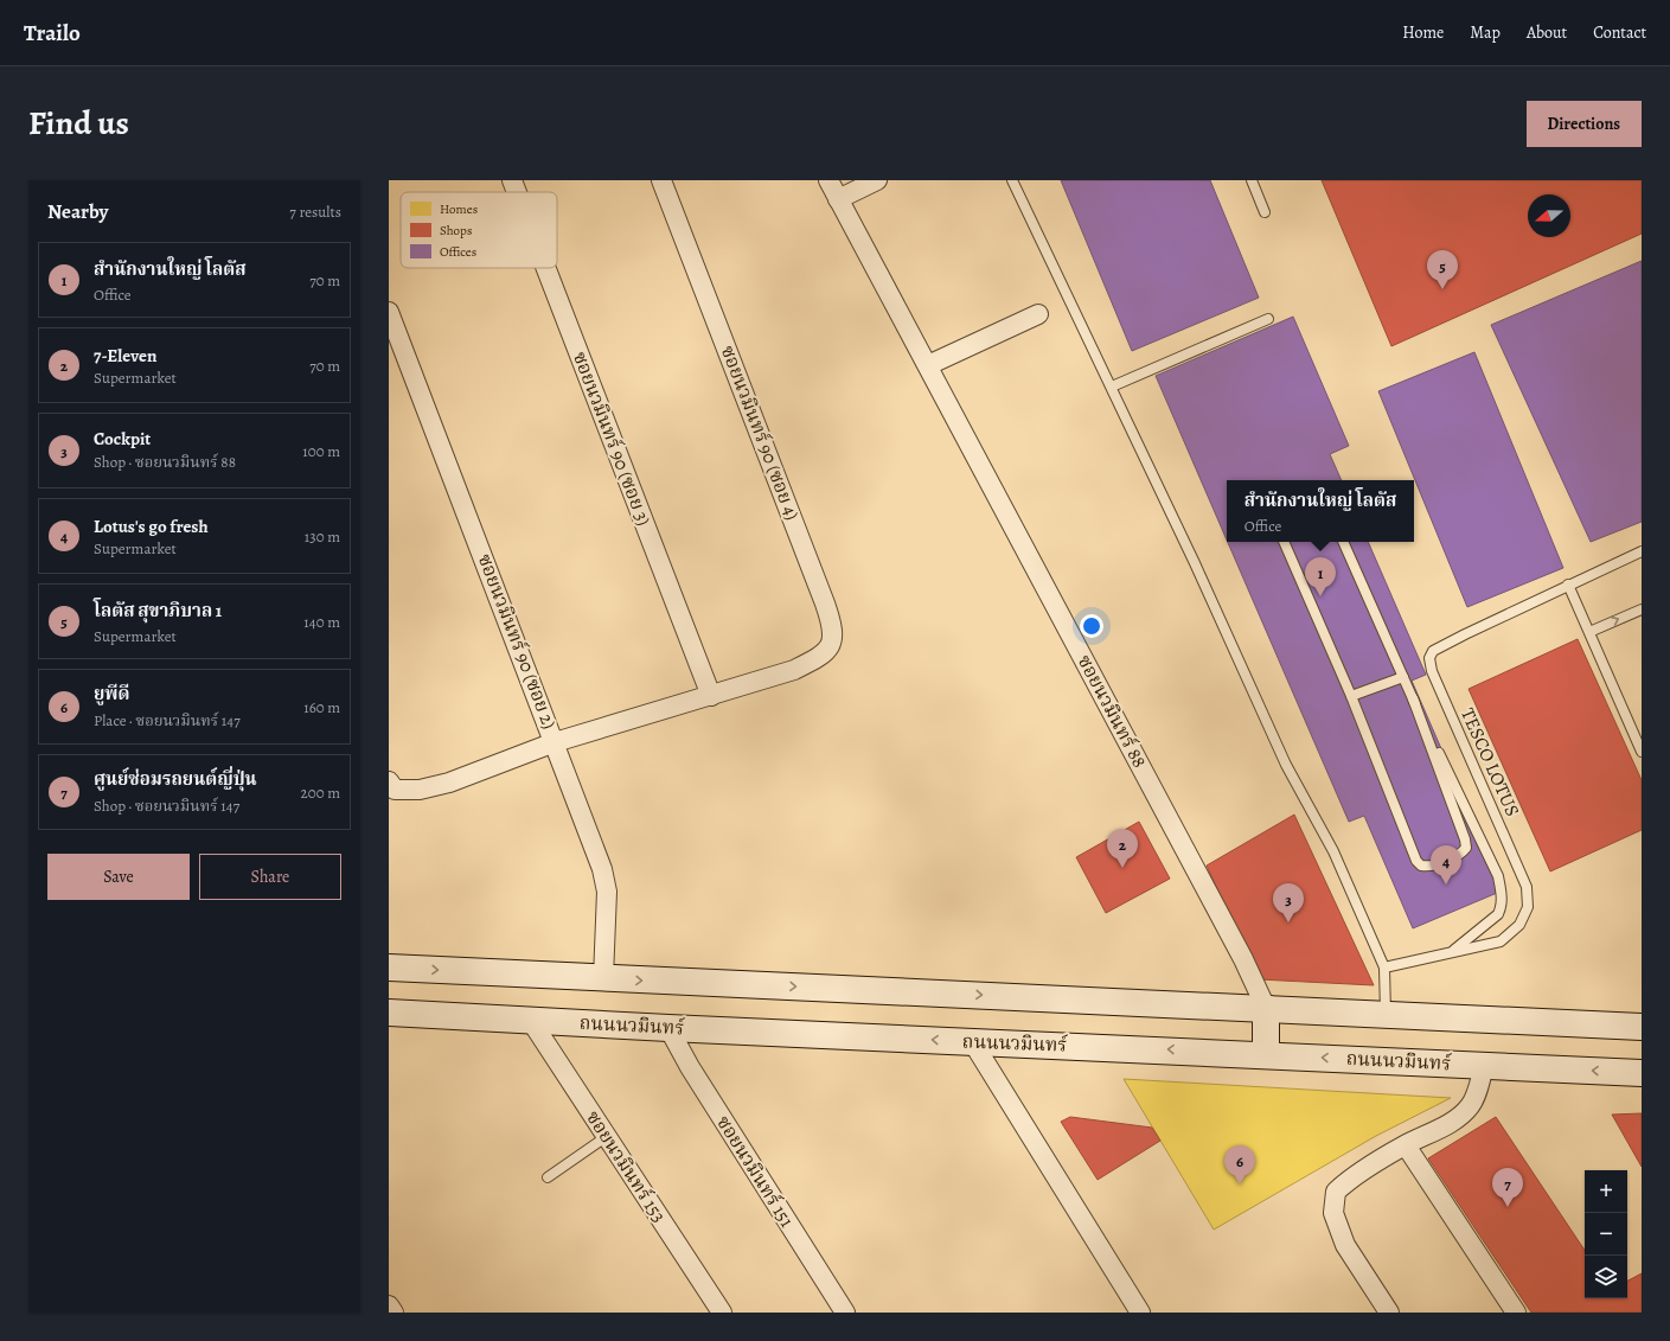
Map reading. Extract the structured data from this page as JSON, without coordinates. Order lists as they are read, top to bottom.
{
  "streets": {
    "main road": ["ถนนนวมินทร์"],
    "street": [
      "ซอยนวมินทร์ 90 (ซอย 4)",
      "ซอยนวมินทร์ 90 (ซอย 3)",
      "ซอยนวมินทร์ 90 (ซอย 2)",
      "ซอยนวมินทร์ 88",
      "ซอยนวมินทร์ 153",
      "ซอยนวมินทร์ 151"
    ],
    "lane": ["TESCO LOTUS"]
  },
  "crossings": [
    ["ซอยนวมินทร์ 90 (ซอย 4)", "ซอยนวมินทร์ 90 (ซอย 3)"],
    ["ซอยนวมินทร์ 90 (ซอย 4)", "ซอยนวมินทร์ 90 (ซอย 2)"],
    ["ถนนนวมินทร์", "ซอยนวมินทร์ 153"],
    ["ถนนนวมินทร์", "ซอยนวมินทร์ 151"]
  ],
  "legend": ["Homes", "Shops", "Offices"],
  "north": "left",
  "page": {
    "header": "Trailo",
    "nav": [
      "Home",
      "Map",
      "About",
      "Contact"
    ],
    "title": "Find us",
    "buttons": [
      "Directions",
      ["Save", "Share"]
    ],
    "heading": ["Nearby", "7 results"],
    "list": [
      {
        "mark": "1",
        "name": "สำนักงานใหญ่ โลตัส",
        "note": "Office",
        "value": "70 m"
      },
      {
        "mark": "2",
        "name": "7-Eleven",
        "note": "Supermarket",
        "value": "70 m"
      },
      {
        "mark": "3",
        "name": "Cockpit",
        "note": "Shop · ซอยนวมินทร์ 88",
        "value": "100 m"
      },
      {
        "mark": "4",
        "name": "Lotus's go fresh",
        "note": "Supermarket",
        "value": "130 m"
      },
      {
        "mark": "5",
        "name": "โลตัส สุขาภิบาล 1",
        "note": "Supermarket",
        "value": "140 m"
      },
      {
        "mark": "6",
        "name": "ยูพีดี",
        "note": "Place · ซอยนวมินทร์ 147",
        "value": "160 m"
      },
      {
        "mark": "7",
        "name": "ศูนย์ซ่อมรถยนต์ญี่ปุ่น",
        "note": "Shop · ซอยนวมินทร์ 147",
        "value": "200 m"
      }
    ],
    "pins": [
      "5",
      "1",
      "2",
      "4",
      "3",
      "6",
      "7"
    ],
    "popup": ["สำนักงานใหญ่ โลตัส", "Office"],
    "map_buttons": ["+", "−"]
  }
}
